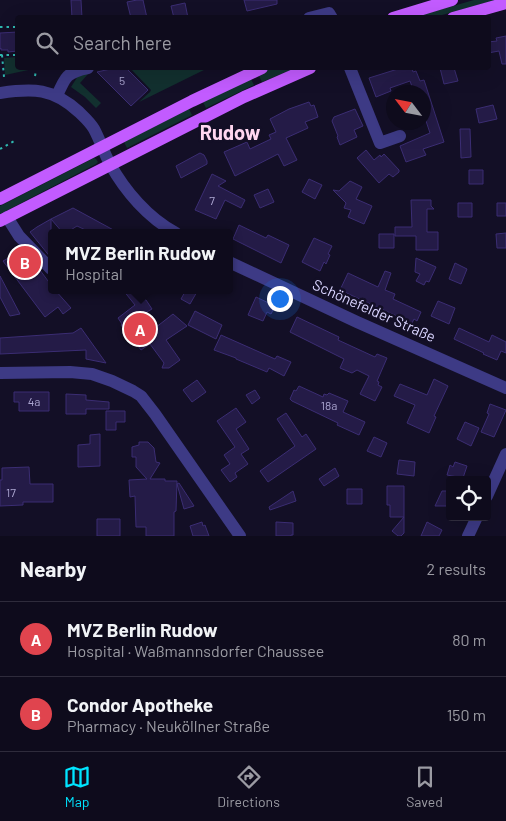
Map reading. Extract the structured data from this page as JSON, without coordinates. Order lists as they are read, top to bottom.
{
  "streets": {
    "street": ["Schönefelder Straße"]
  },
  "districts": ["Rudow"],
  "house_numbers": [
    "5",
    "7",
    "4a",
    "18a",
    "17"
  ],
  "north": "top left",
  "page": {
    "search": "Search here",
    "popup": ["MVZ Berlin Rudow", "Hospital"],
    "pins": ["B", "A"],
    "heading": ["Nearby", "2 results"],
    "list": [
      {
        "mark": "A",
        "name": "MVZ Berlin Rudow",
        "note": "Hospital · Waßmannsdorfer Chaussee",
        "value": "80 m"
      },
      {
        "mark": "B",
        "name": "Condor Apotheke",
        "note": "Pharmacy · Neuköllner Straße",
        "value": "150 m"
      }
    ],
    "nav": ["Map", "Directions", "Saved"]
  }
}
